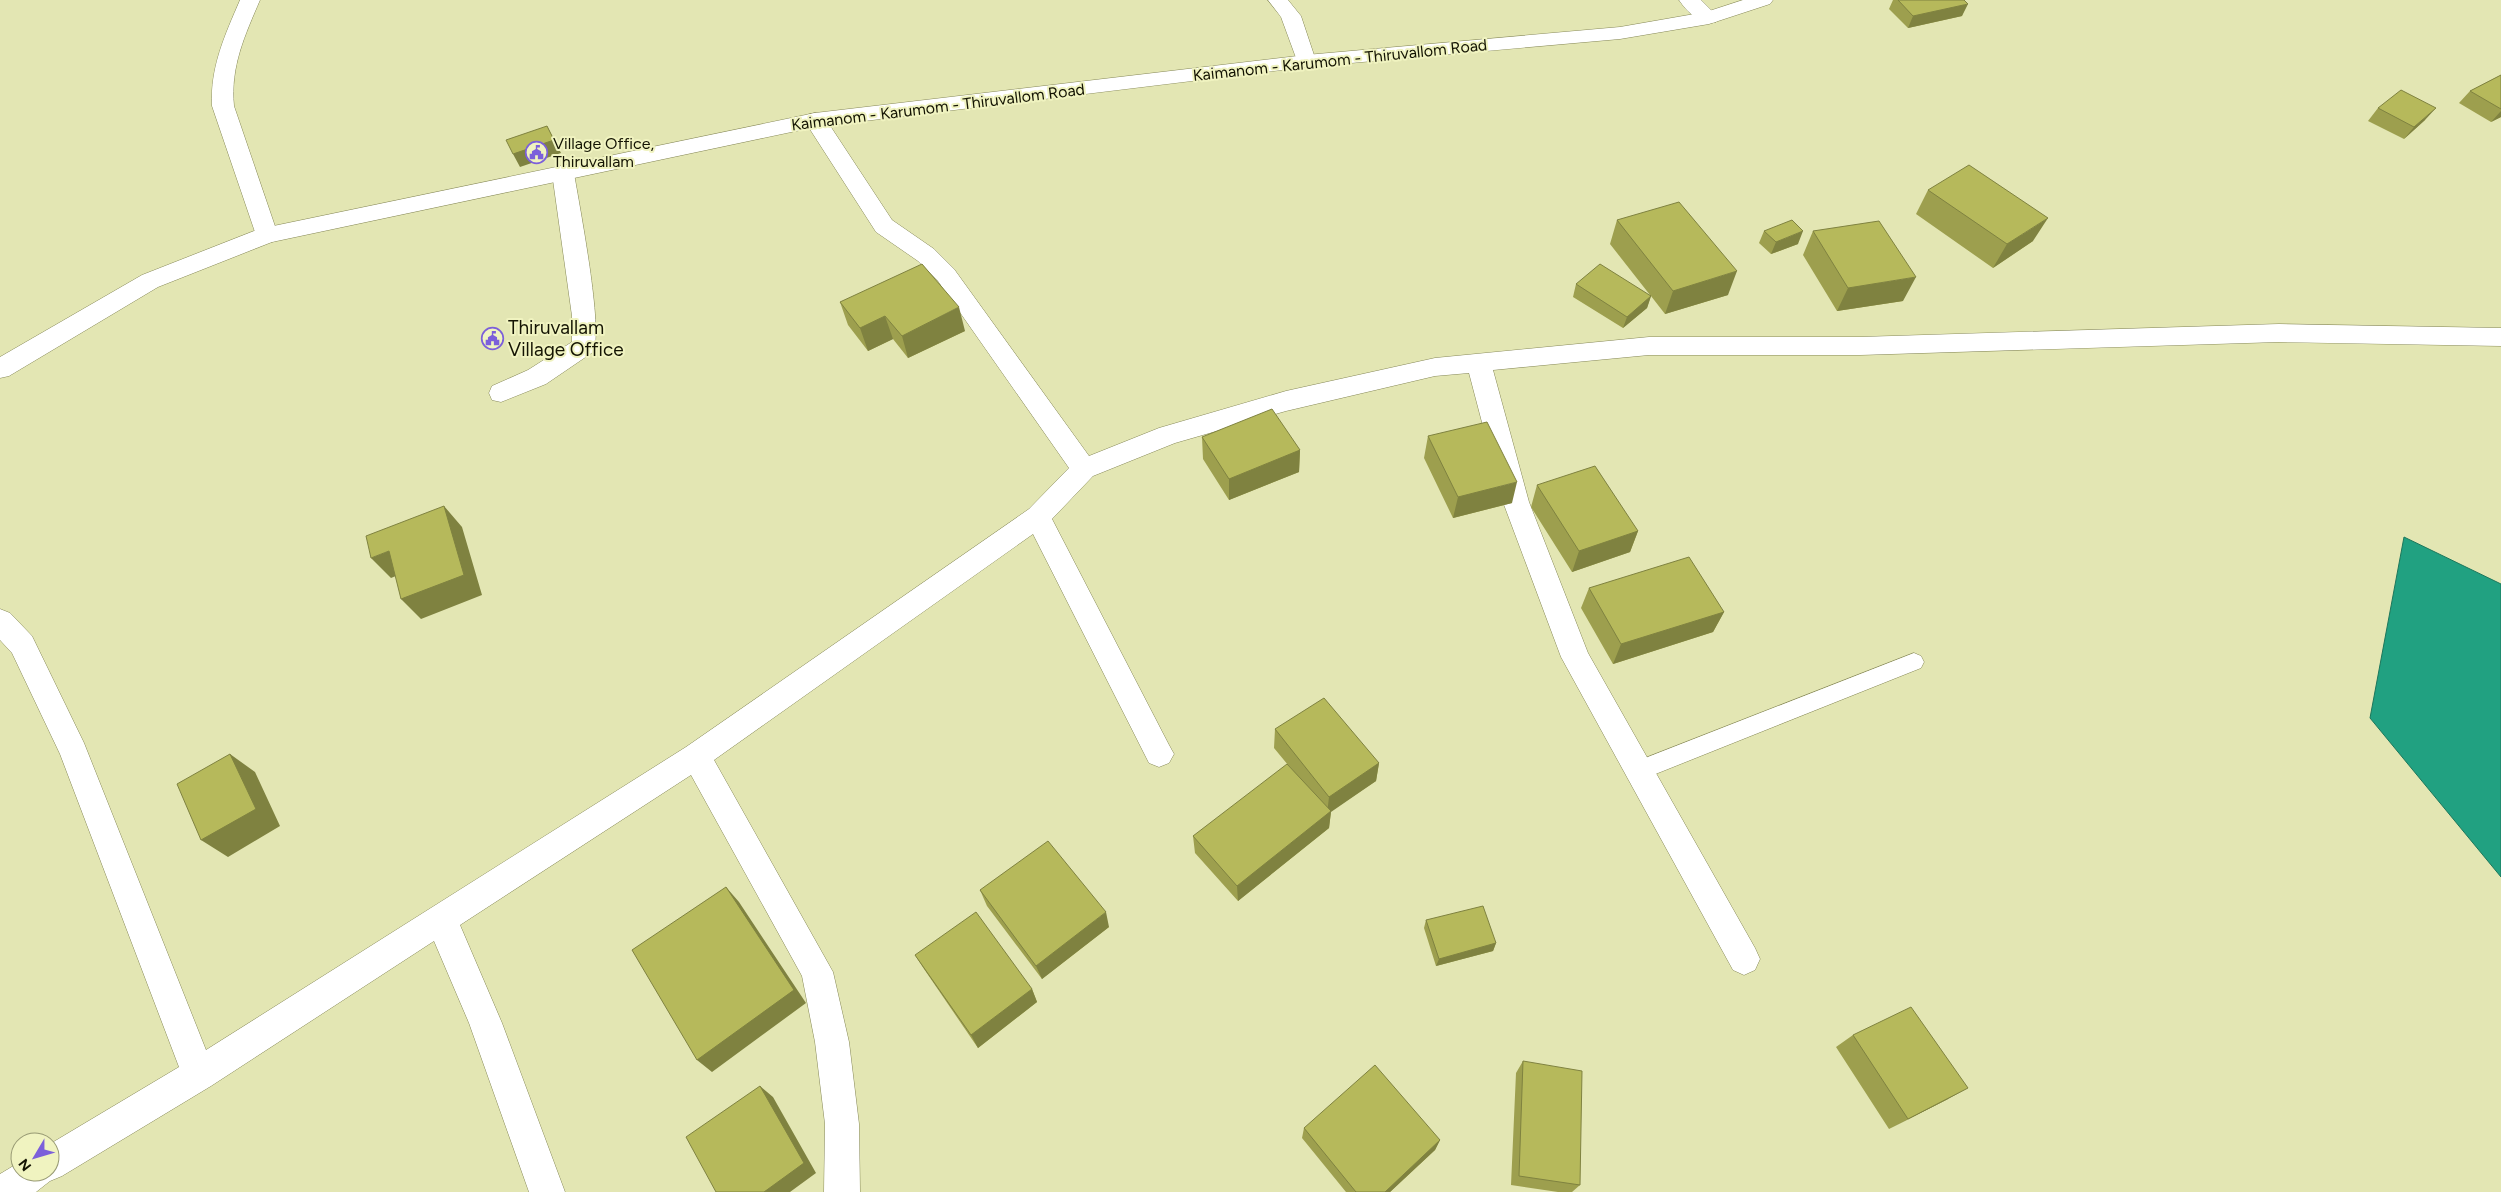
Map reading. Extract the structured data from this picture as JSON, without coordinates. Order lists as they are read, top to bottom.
{
  "streets": {
    "street": ["Kaimanom - Karumom - Thiruvallom Road"]
  },
  "places": {
    "public building": ["Village Office, Thiruvallam", "Thiruvallam Village Office"]
  },
  "north": "bottom left"
}
